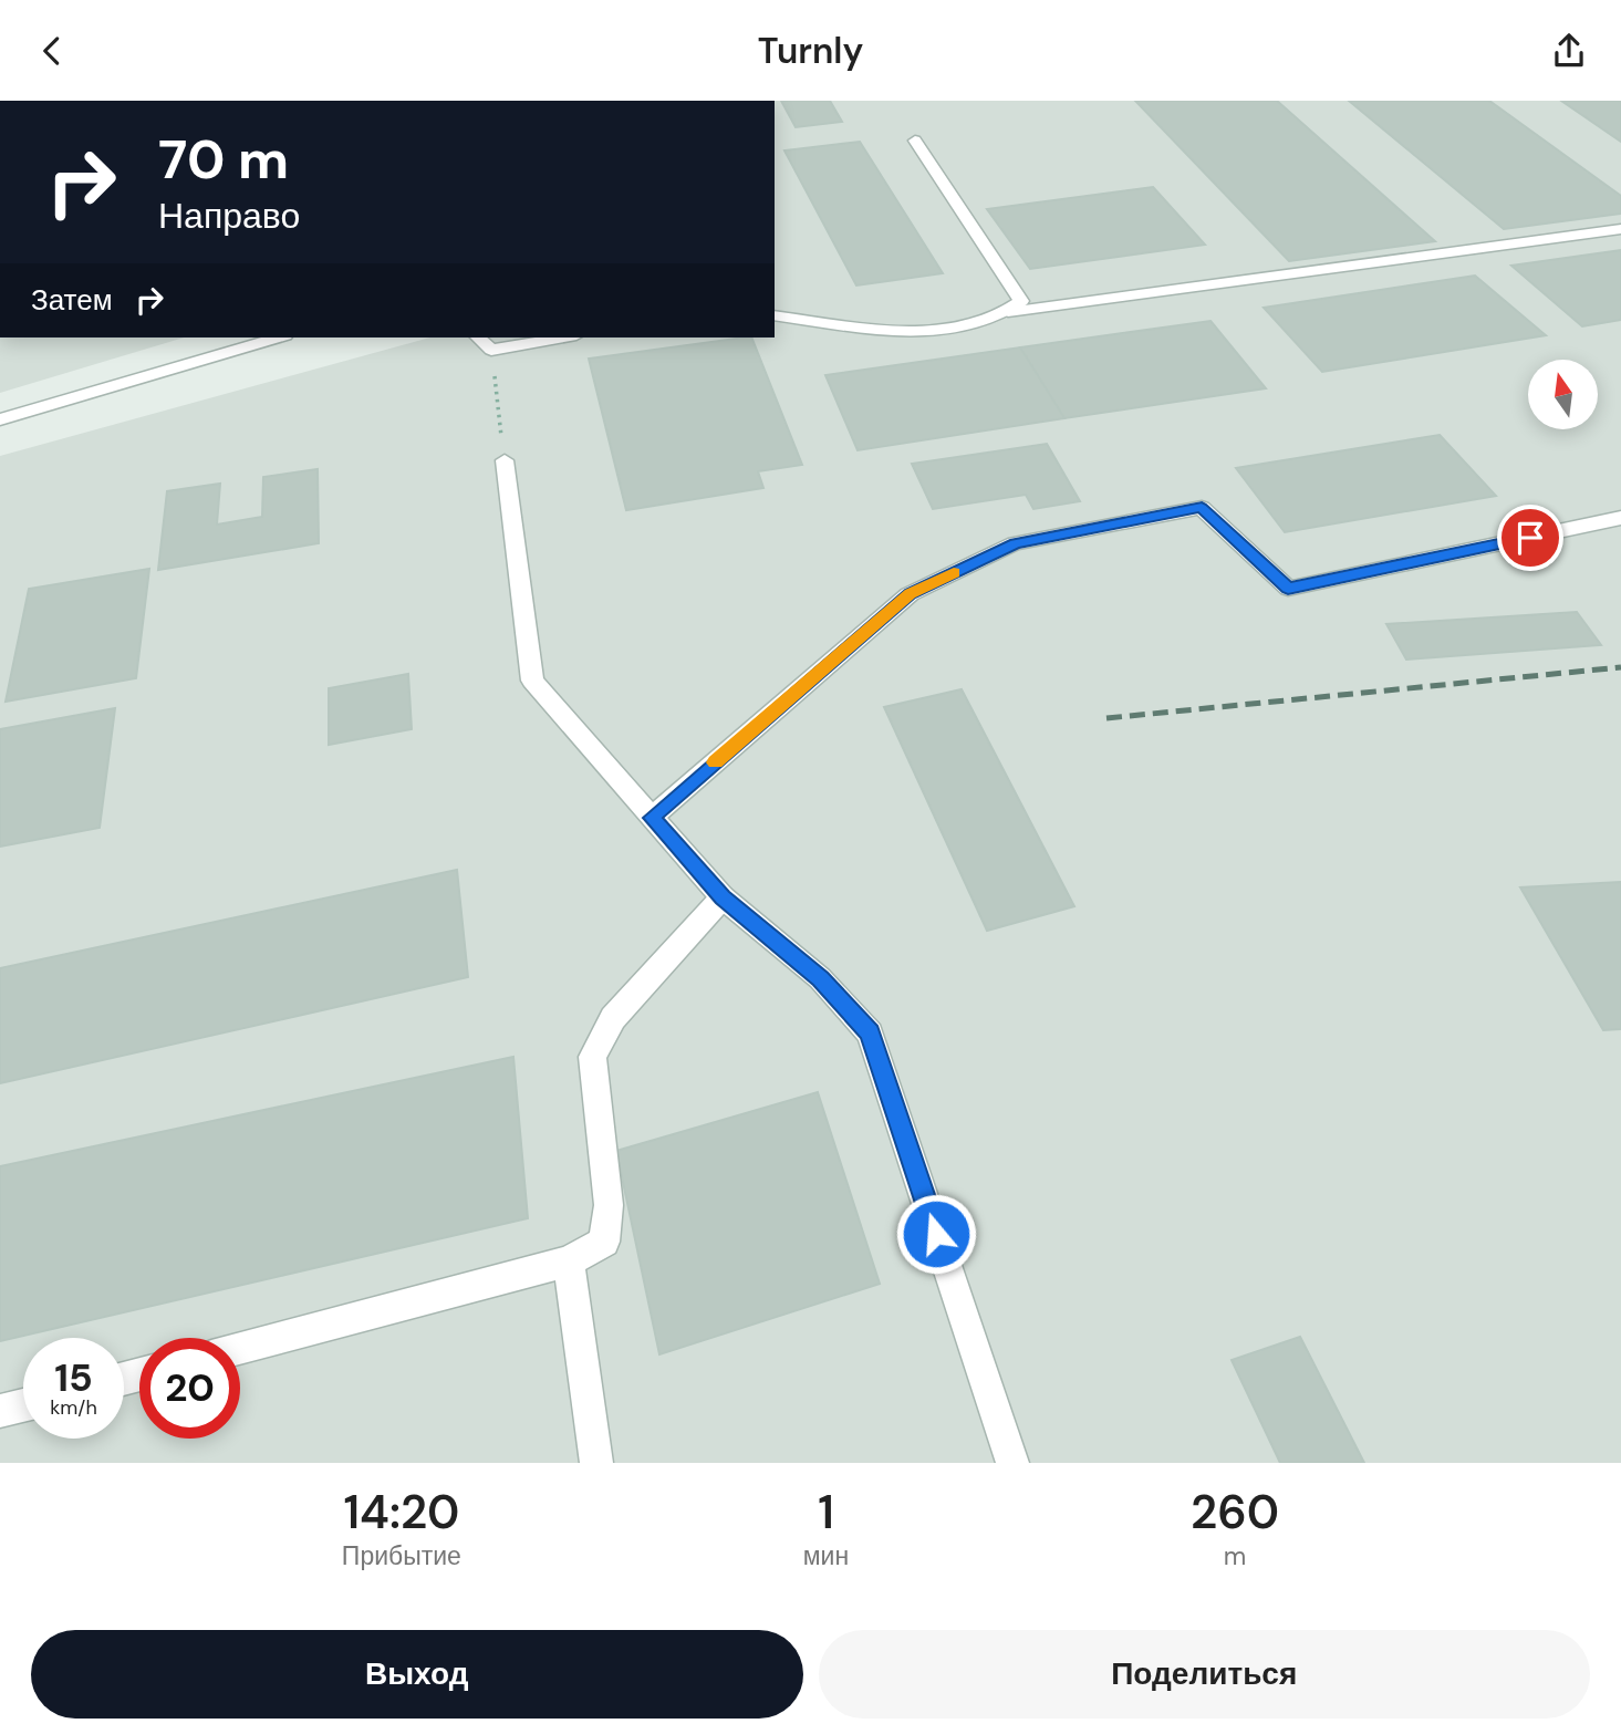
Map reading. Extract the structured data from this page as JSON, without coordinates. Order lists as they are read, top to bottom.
{
  "north": "top",
  "page": {
    "header": "Turnly",
    "turn": ["70 m", "Направо"],
    "then": "Затем",
    "speed": "15 km/h",
    "limit": "20",
    "eta": [
      "14:20",
      "Прибытие",
      "1",
      "мин",
      "260",
      "m"
    ],
    "buttons": ["Выход", "Поделиться"]
  }
}
